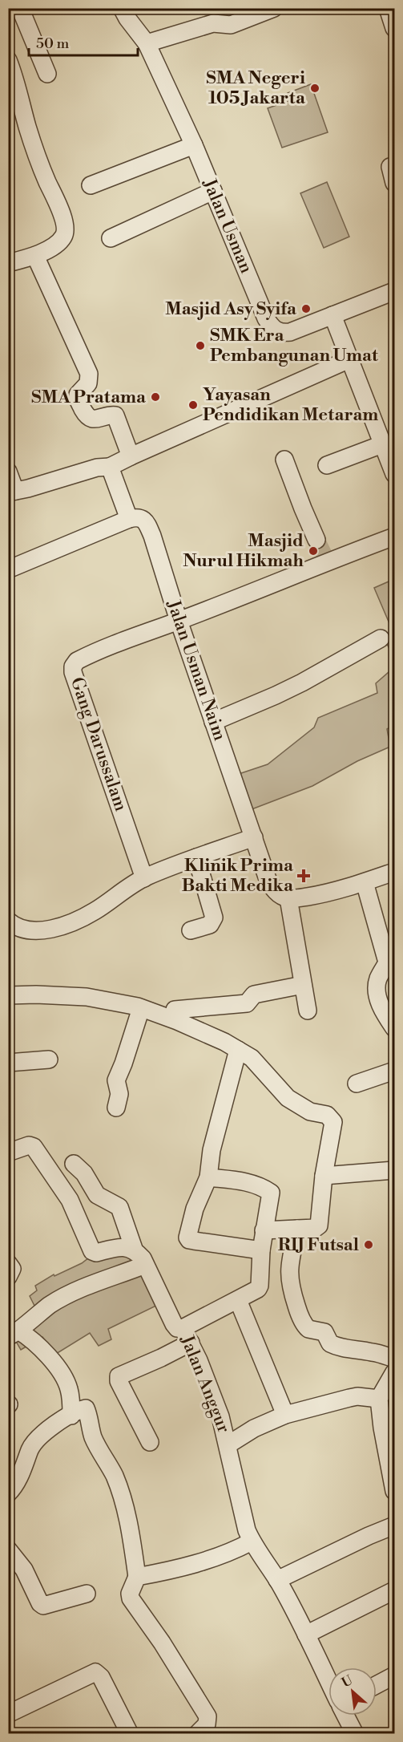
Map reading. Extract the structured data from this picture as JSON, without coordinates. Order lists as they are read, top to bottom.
{
  "streets": {
    "street": [
      "Jalan Usman",
      "Jalan Usman Naim",
      "Gang Darussalam",
      "Jalan Anggur"
    ]
  },
  "crossings": [
    ["Jalan Usman Naim", "Gang Darussalam"]
  ],
  "places": {
    "other": [
      "SMA Negeri 105 Jakarta",
      "Masjid Asy Syifa",
      "SMK Era Pembangunan Umat",
      "SMA Pratama",
      "Yayasan Pendidikan Metaram",
      "Masjid Nurul Hikmah",
      "RIJ Futsal"
    ],
    "health": ["Klinik Prima Bakti Medika"]
  },
  "scale_bar": "50 m",
  "north": "top left"
}
